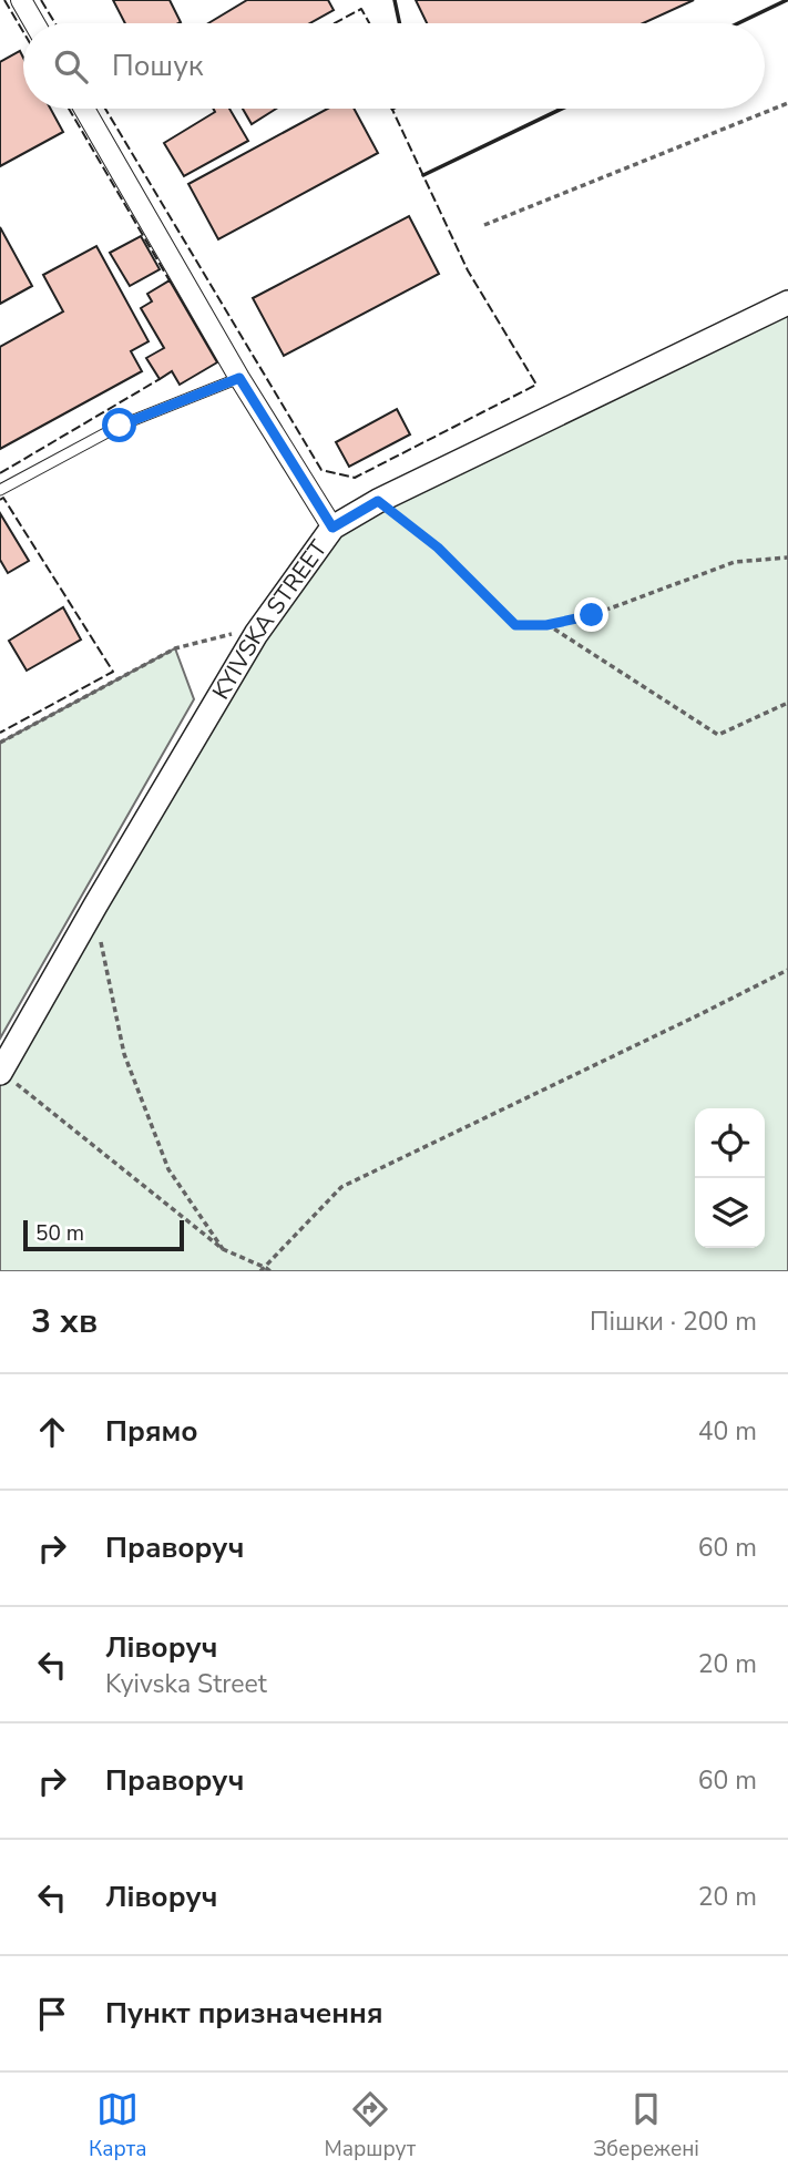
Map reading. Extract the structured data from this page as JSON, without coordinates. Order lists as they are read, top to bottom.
{
  "streets": {
    "street": ["KYIVSKA STREET"]
  },
  "scale_bar": "50 m",
  "page": {
    "search": "Пошук",
    "scale": "50 m",
    "heading": ["3 хв", "Пішки · 200 m"],
    "list": [
      ["Прямо", "40 m"],
      ["Праворуч", "60 m"],
      ["Ліворуч", "Kyivska Street", "20 m"],
      ["Праворуч", "60 m"],
      ["Ліворуч", "20 m"],
      "Пункт призначення"
    ],
    "nav": ["Карта", "Маршрут", "Збережені"]
  }
}
